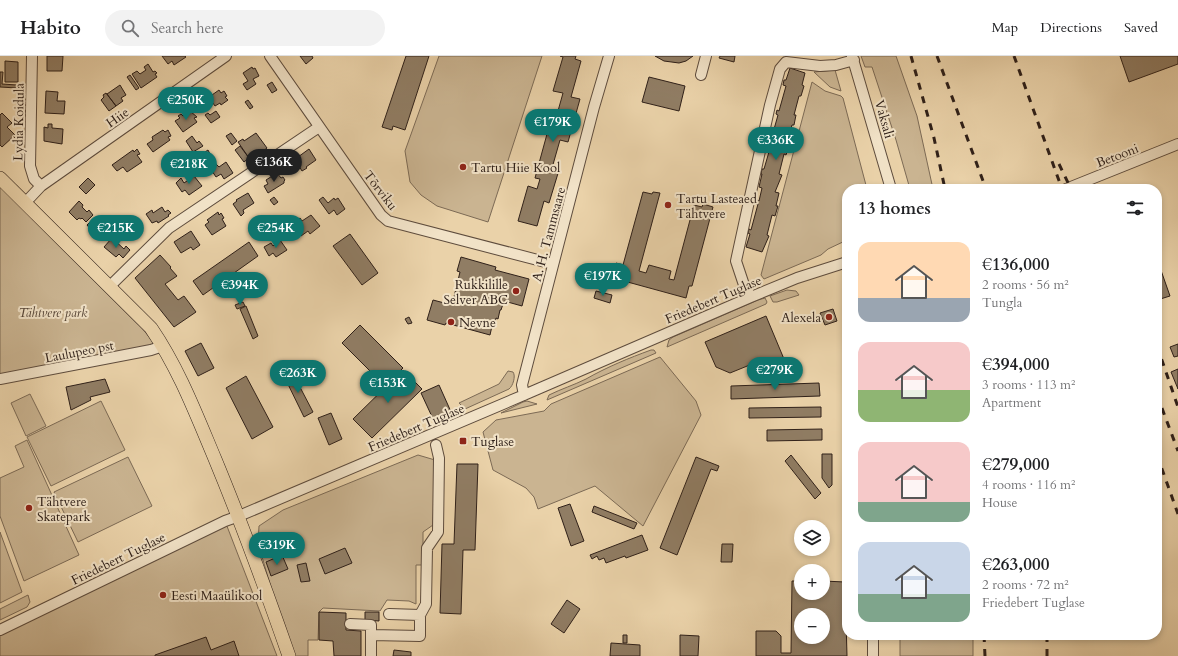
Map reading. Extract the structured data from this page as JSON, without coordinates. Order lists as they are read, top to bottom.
{
  "streets": {
    "street": [
      "Hiie",
      "Vaksali",
      "Lydia Koidula",
      "Betooni",
      "Tõrviku",
      "A. H. Tammsaare",
      "Friedebert Tuglase",
      "Laulupeo pst"
    ]
  },
  "crossings": [
    ["Hiie", "Lydia Koidula"],
    ["Tõrviku", "A. H. Tammsaare"],
    ["A. H. Tammsaare", "Friedebert Tuglase"]
  ],
  "parks": ["Tähtvere park"],
  "places": {
    "other": [
      "Tartu Hiie Kool",
      "Tartu Lasteaed Tähtvere",
      "Rukkilille Selver ABC",
      "Alexela",
      "Nevne",
      "Tähtvere Skatepark",
      "Eesti Maaülikool"
    ],
    "transit": ["Tuglase"]
  },
  "page": {
    "header": "Habito",
    "search": "Search here",
    "nav": ["Map", "Directions", "Saved"],
    "price": [
      "€250K",
      "€179K",
      "€336K",
      "€136K",
      "€218K",
      "€215K",
      "€254K",
      "€197K",
      "€394K",
      "€279K",
      "€263K",
      "€153K",
      "€319K"
    ],
    "heading": "13 homes",
    "list": [
      {
        "name": "€136,000",
        "note": "2 rooms · 56 m² · Tungla"
      },
      {
        "name": "€394,000",
        "note": "3 rooms · 113 m² · Apartment"
      },
      {
        "name": "€279,000",
        "note": "4 rooms · 116 m² · House"
      },
      {
        "name": "€263,000",
        "note": "2 rooms · 72 m² · Friedebert Tuglase"
      }
    ],
    "map_buttons": ["+", "−"]
  }
}
